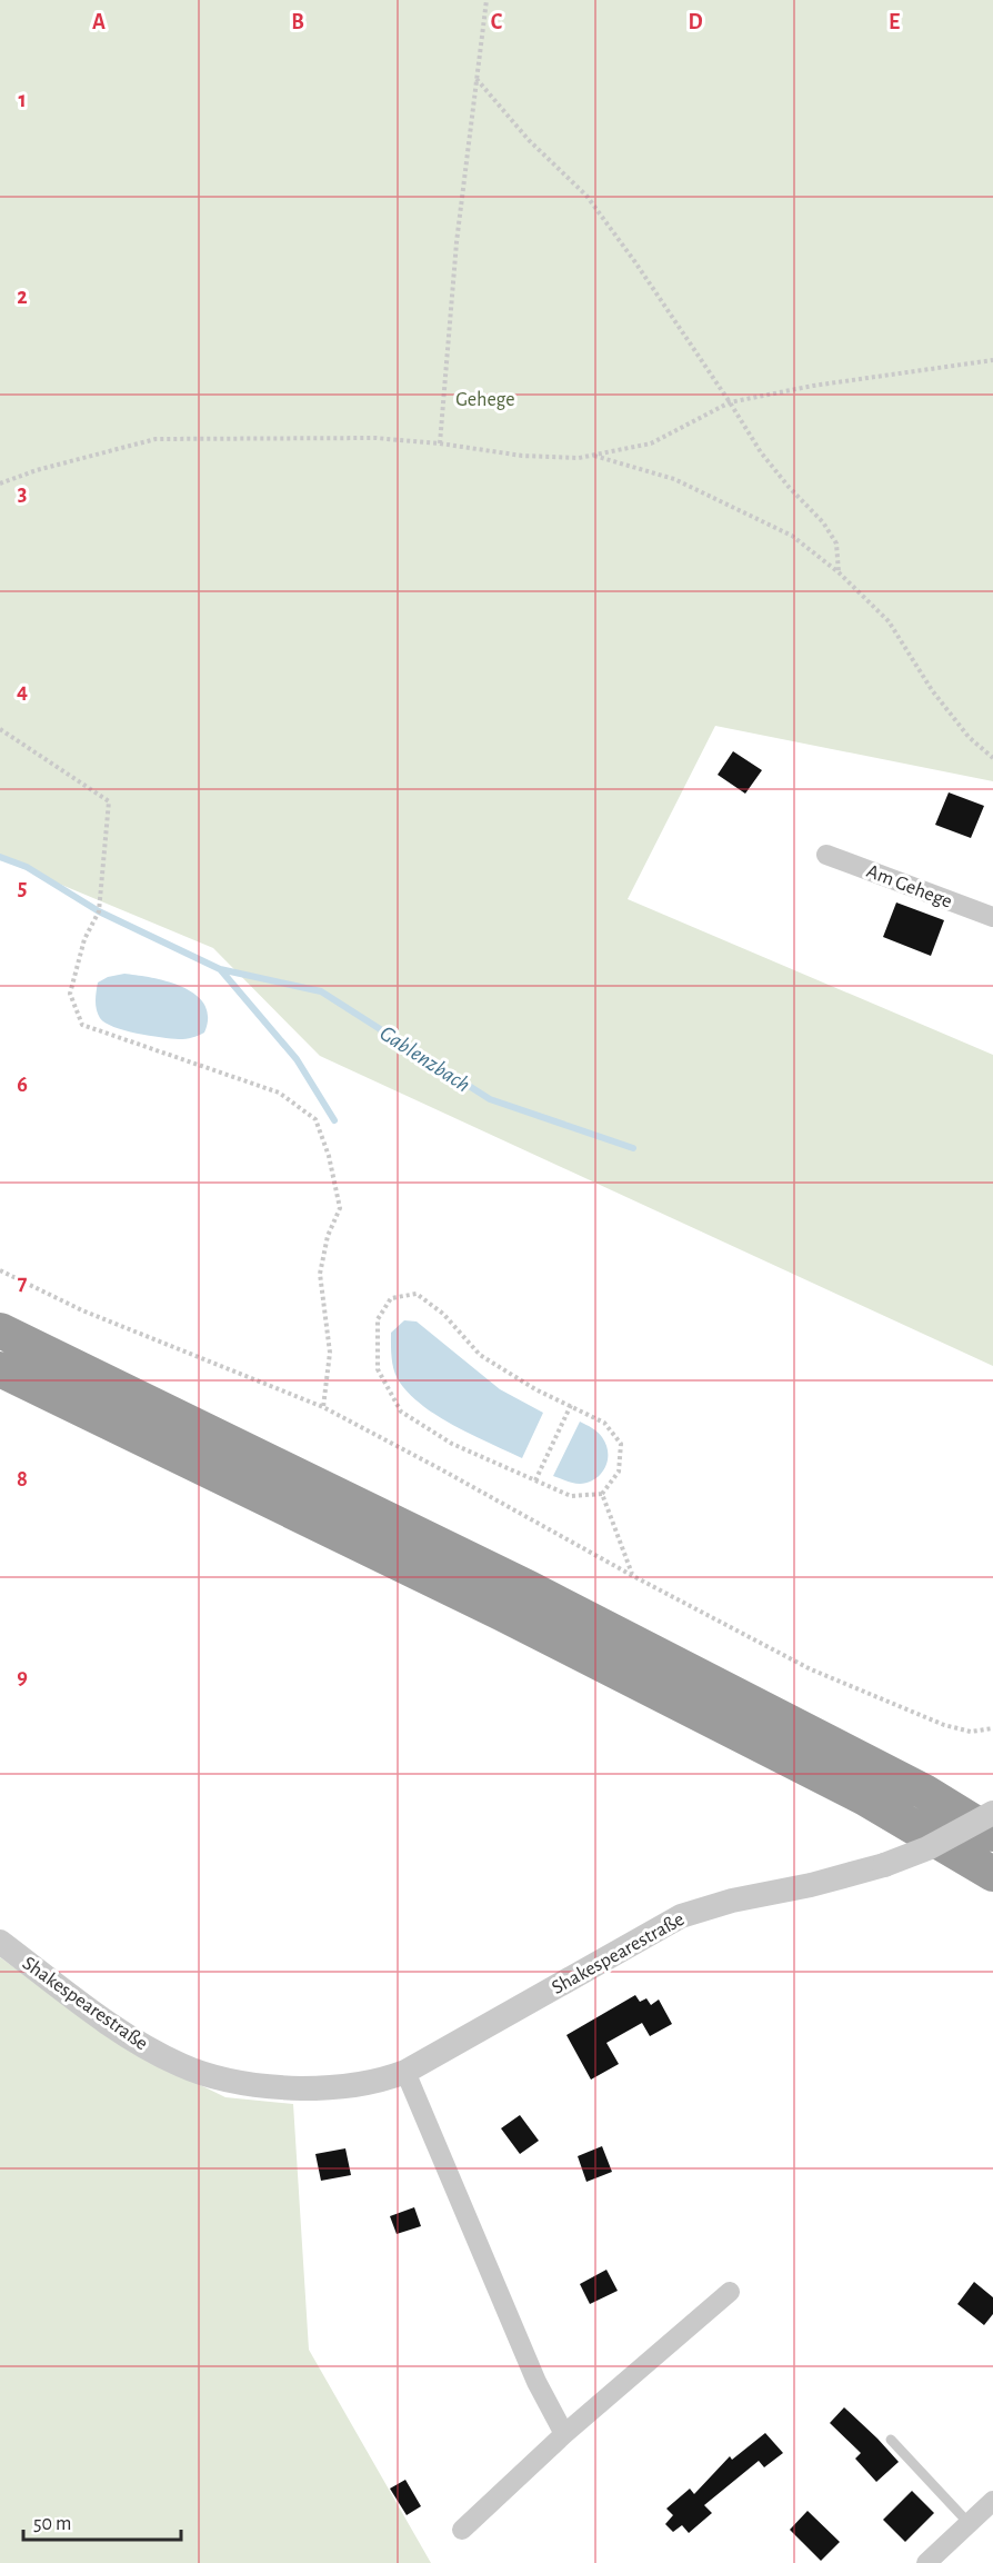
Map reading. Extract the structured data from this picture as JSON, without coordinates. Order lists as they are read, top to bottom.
{
  "streets": {
    "street": ["Am Gehege", "Shakespearestraße"]
  },
  "water": ["Gablenzbach"],
  "parks": ["Gehege"],
  "scale_bar": "50 m",
  "grid": {
    "columns": [
      "A",
      "B",
      "C",
      "D",
      "E"
    ],
    "rows": [
      "1",
      "2",
      "3",
      "4",
      "5",
      "6",
      "7",
      "8",
      "9"
    ]
  }
}
